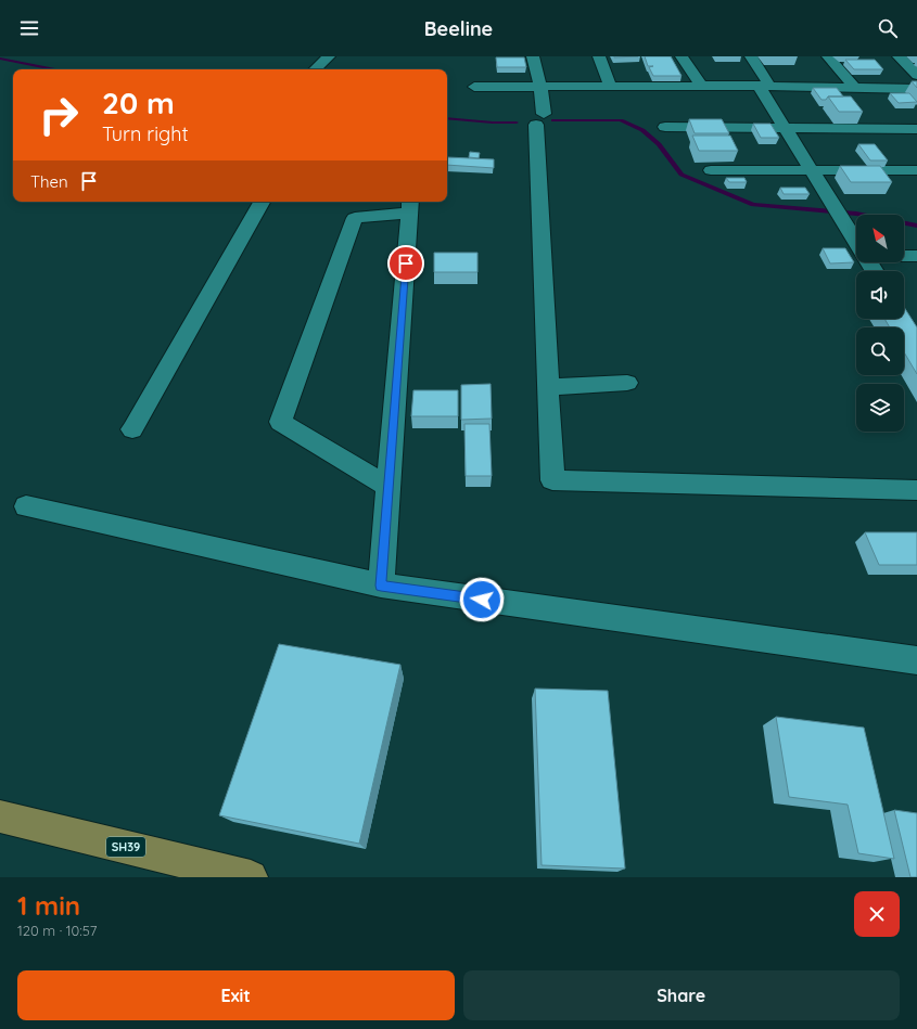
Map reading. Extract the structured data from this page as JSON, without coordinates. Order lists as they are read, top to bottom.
{
  "streets": {
    "main road": ["SH39"]
  },
  "north": "top left",
  "page": {
    "header": "Beeline",
    "turn": ["20 m", "Turn right"],
    "then": "Then",
    "heading": ["1 min", "120 m · 10:57"],
    "buttons": ["Exit", "Share"]
  }
}
